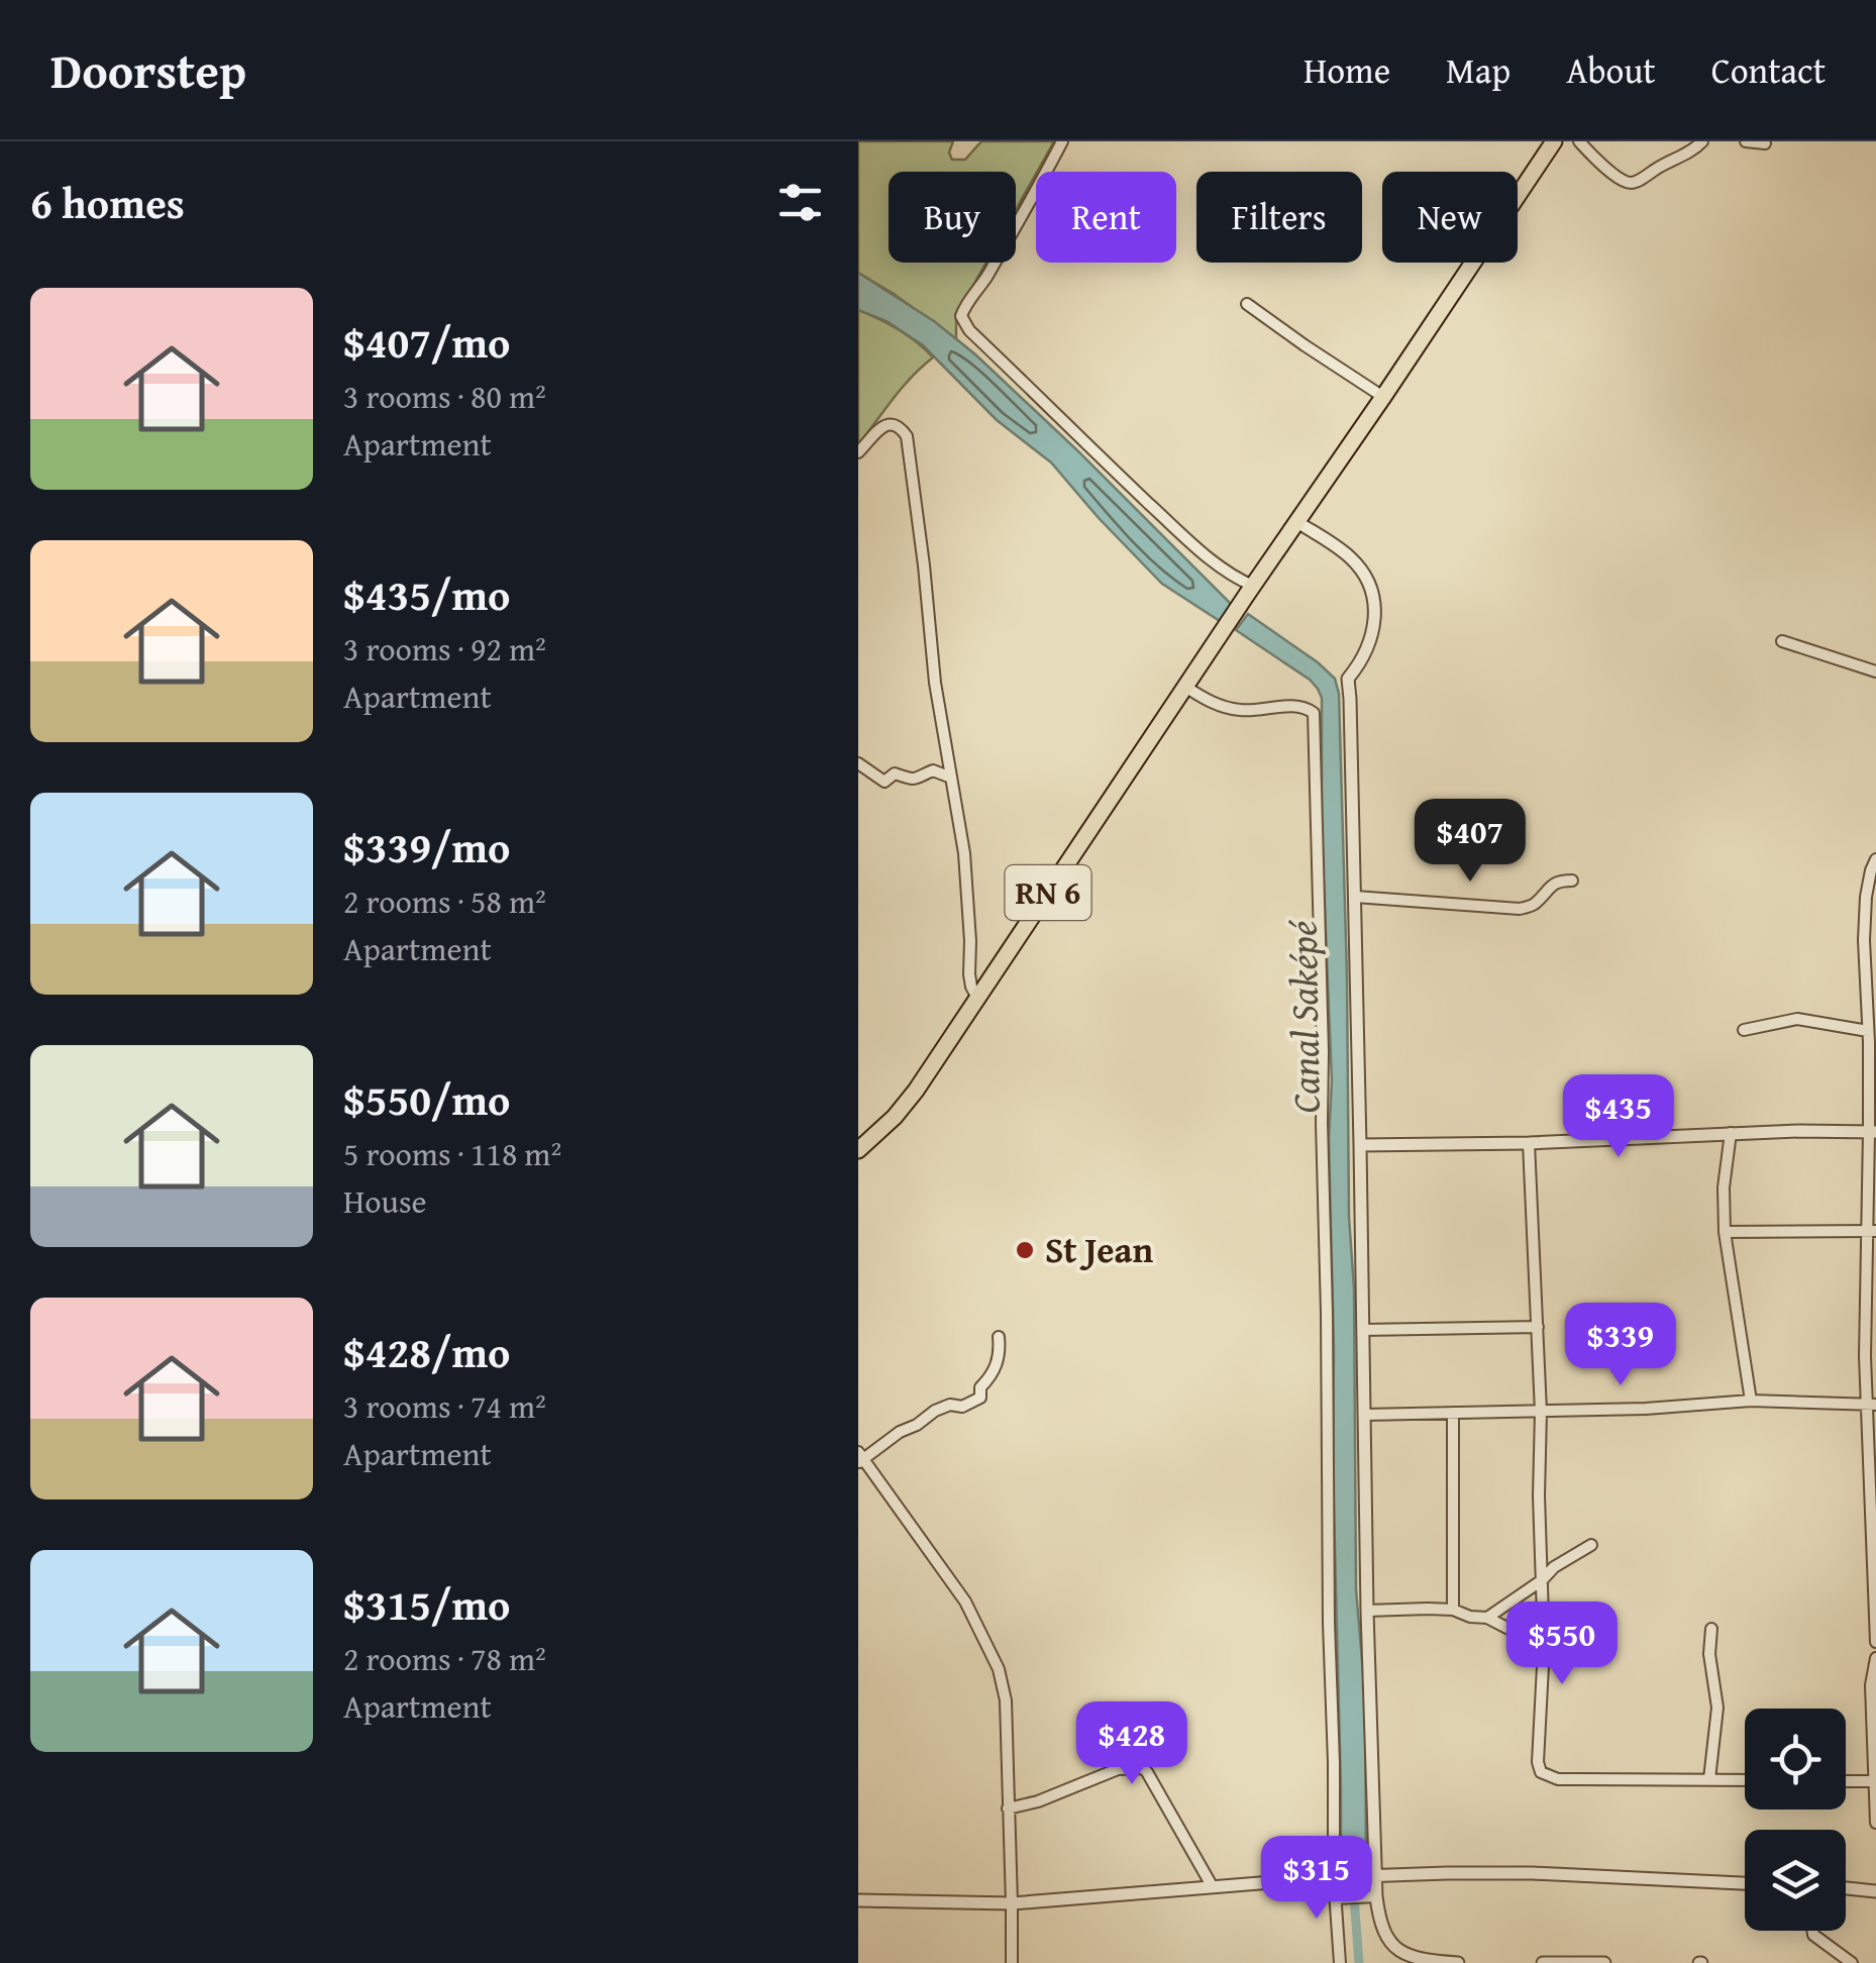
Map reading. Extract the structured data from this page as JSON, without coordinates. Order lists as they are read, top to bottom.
{
  "streets": {
    "main road": ["RN 6"]
  },
  "water": ["Canal Saképé"],
  "places": ["St Jean"],
  "page": {
    "header": "Doorstep",
    "nav": [
      "Home",
      "Map",
      "About",
      "Contact"
    ],
    "heading": "6 homes",
    "chip": [
      "Buy",
      "Rent",
      "Filters",
      "New"
    ],
    "list": [
      {
        "name": "$407/mo",
        "note": "3 rooms · 80 m² · Apartment"
      },
      {
        "name": "$435/mo",
        "note": "3 rooms · 92 m² · Apartment"
      },
      {
        "name": "$339/mo",
        "note": "2 rooms · 58 m² · Apartment"
      },
      {
        "name": "$550/mo",
        "note": "5 rooms · 118 m² · House"
      },
      {
        "name": "$428/mo",
        "note": "3 rooms · 74 m² · Apartment"
      },
      {
        "name": "$315/mo",
        "note": "2 rooms · 78 m² · Apartment"
      }
    ],
    "price": [
      "$407",
      "$435",
      "$339",
      "$550",
      "$428",
      "$315"
    ]
  }
}
